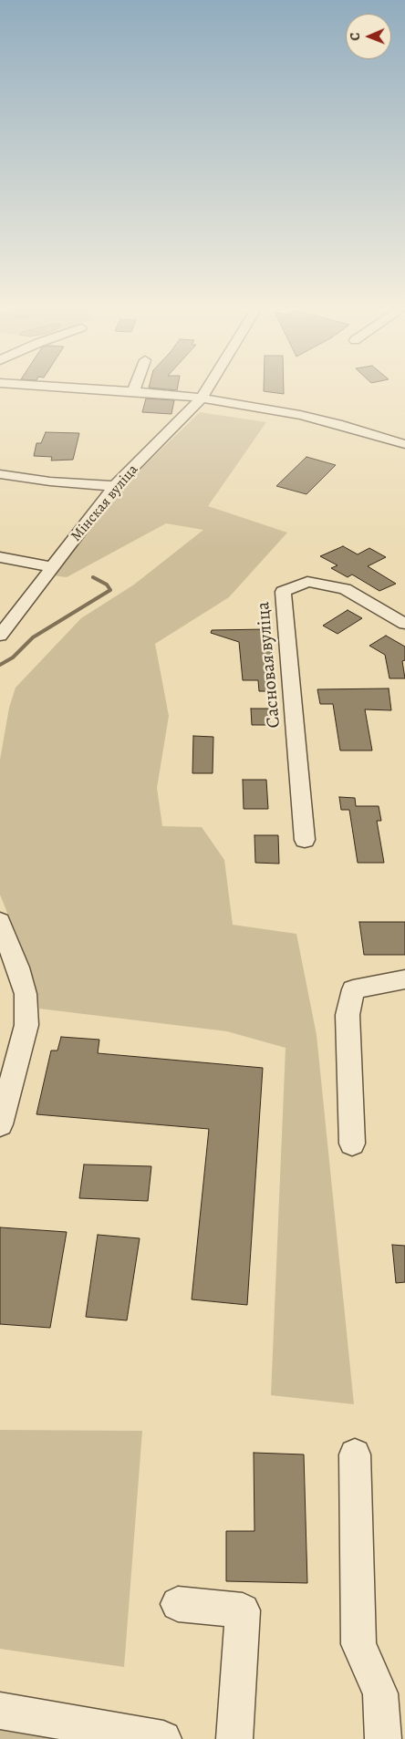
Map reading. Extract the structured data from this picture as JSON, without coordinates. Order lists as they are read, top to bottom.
{
  "streets": {
    "street": ["Мінская вуліца", "Сасновая вуліца"]
  },
  "north": "left"
}
